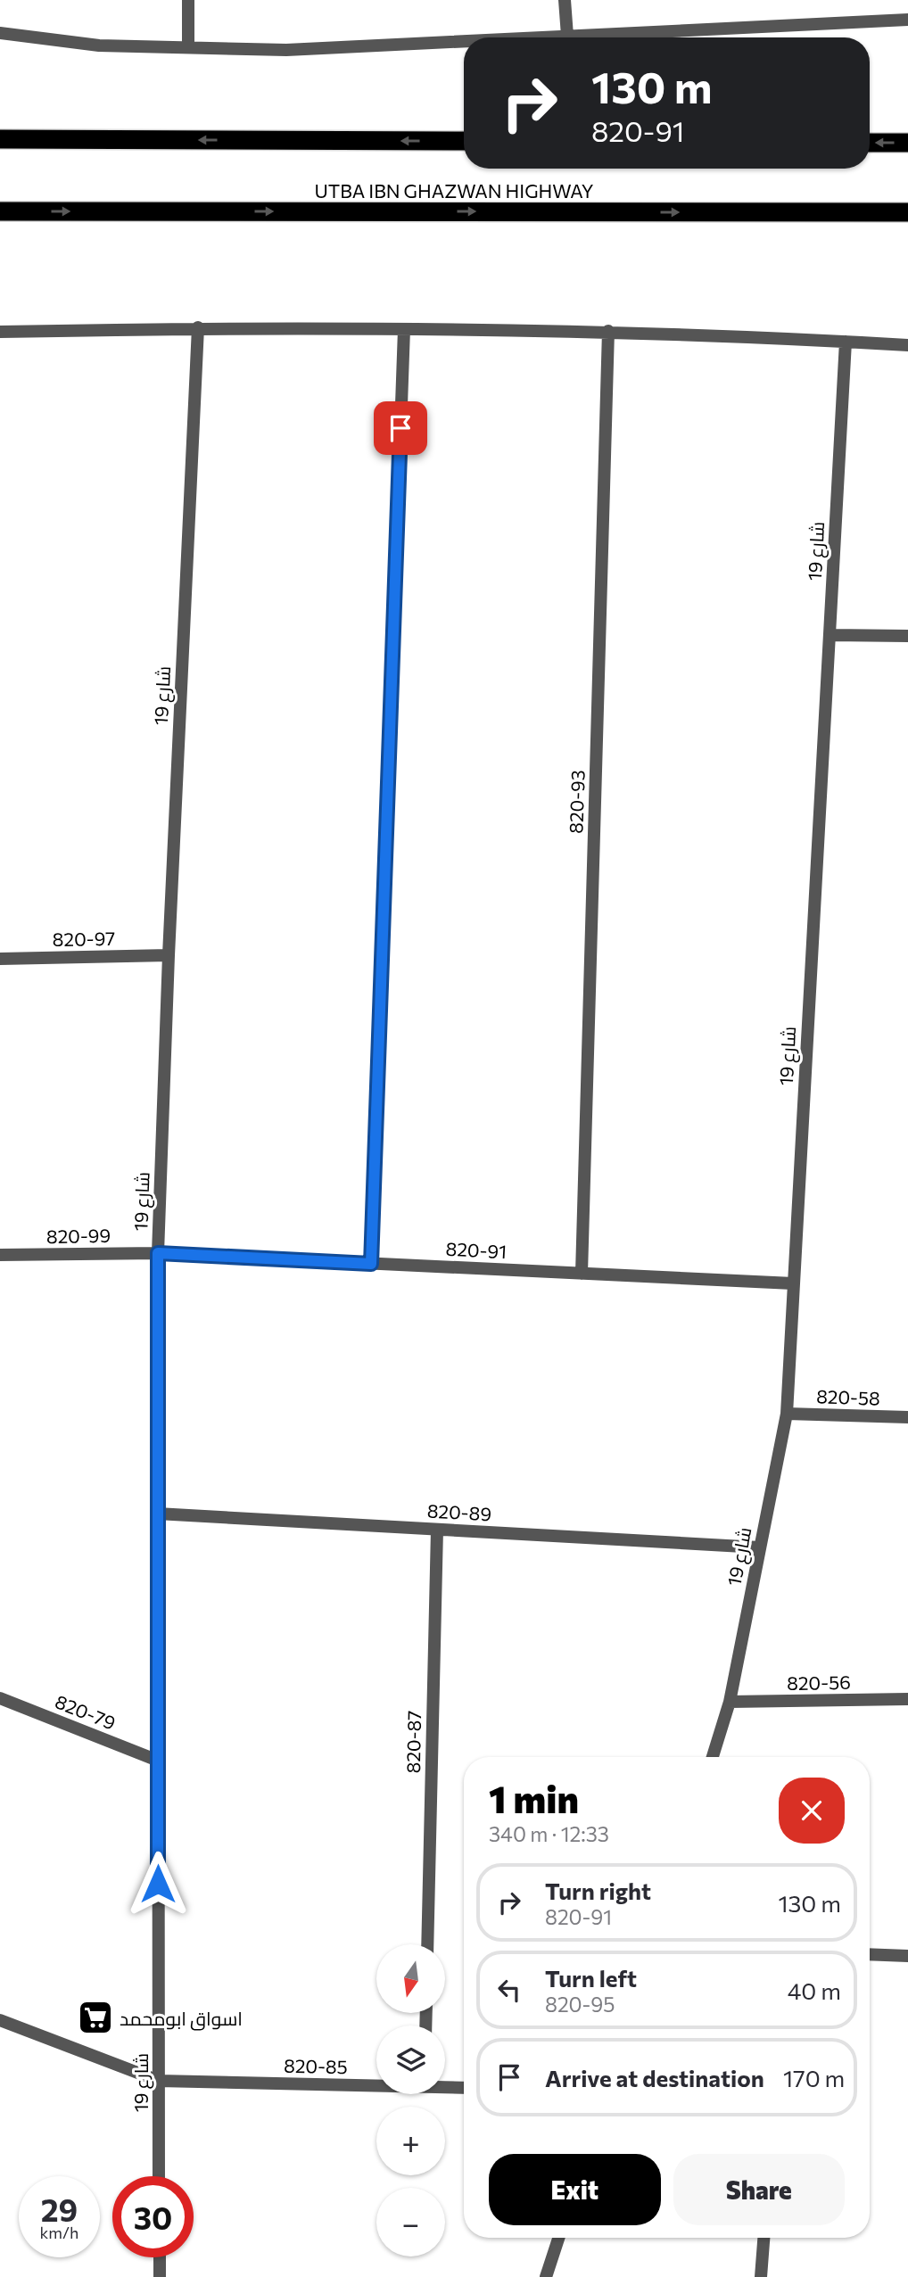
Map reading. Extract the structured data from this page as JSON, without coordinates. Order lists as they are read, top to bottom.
{
  "streets": {
    "highway": ["UTBA IBN GHAZWAN HIGHWAY"],
    "street": [
      "شارع 19",
      "820-93",
      "820-97",
      "820-99",
      "820-91",
      "820-58",
      "820-89",
      "820-56",
      "820-79",
      "820-87",
      "820-85"
    ]
  },
  "crossings": [
    ["شارع 19", "820-97"],
    ["شارع 19", "820-99"],
    ["شارع 19", "820-91"],
    ["شارع 19", "820-58"],
    ["شارع 19", "820-89"],
    ["شارع 19", "820-56"],
    ["شارع 19", "820-79"],
    ["شارع 19", "820-85"],
    ["820-93", "820-91"],
    ["820-99", "820-91"],
    ["820-89", "820-87"]
  ],
  "places": {
    "supermarket": ["اسواق ابومحمد"]
  },
  "north": "bottom",
  "page": {
    "turn": ["130 m", "820-91"],
    "heading": ["1 min", "340 m · 12:33"],
    "list": [
      {
        "name": "Turn right",
        "note": "820-91",
        "value": "130 m"
      },
      {
        "name": "Turn left",
        "note": "820-95",
        "value": "40 m"
      },
      {
        "name": "Arrive at destination",
        "value": "170 m"
      }
    ],
    "map_buttons": ["+", "−"],
    "buttons": ["Exit", "Share"],
    "speed": "29 km/h",
    "limit": "30"
  }
}
